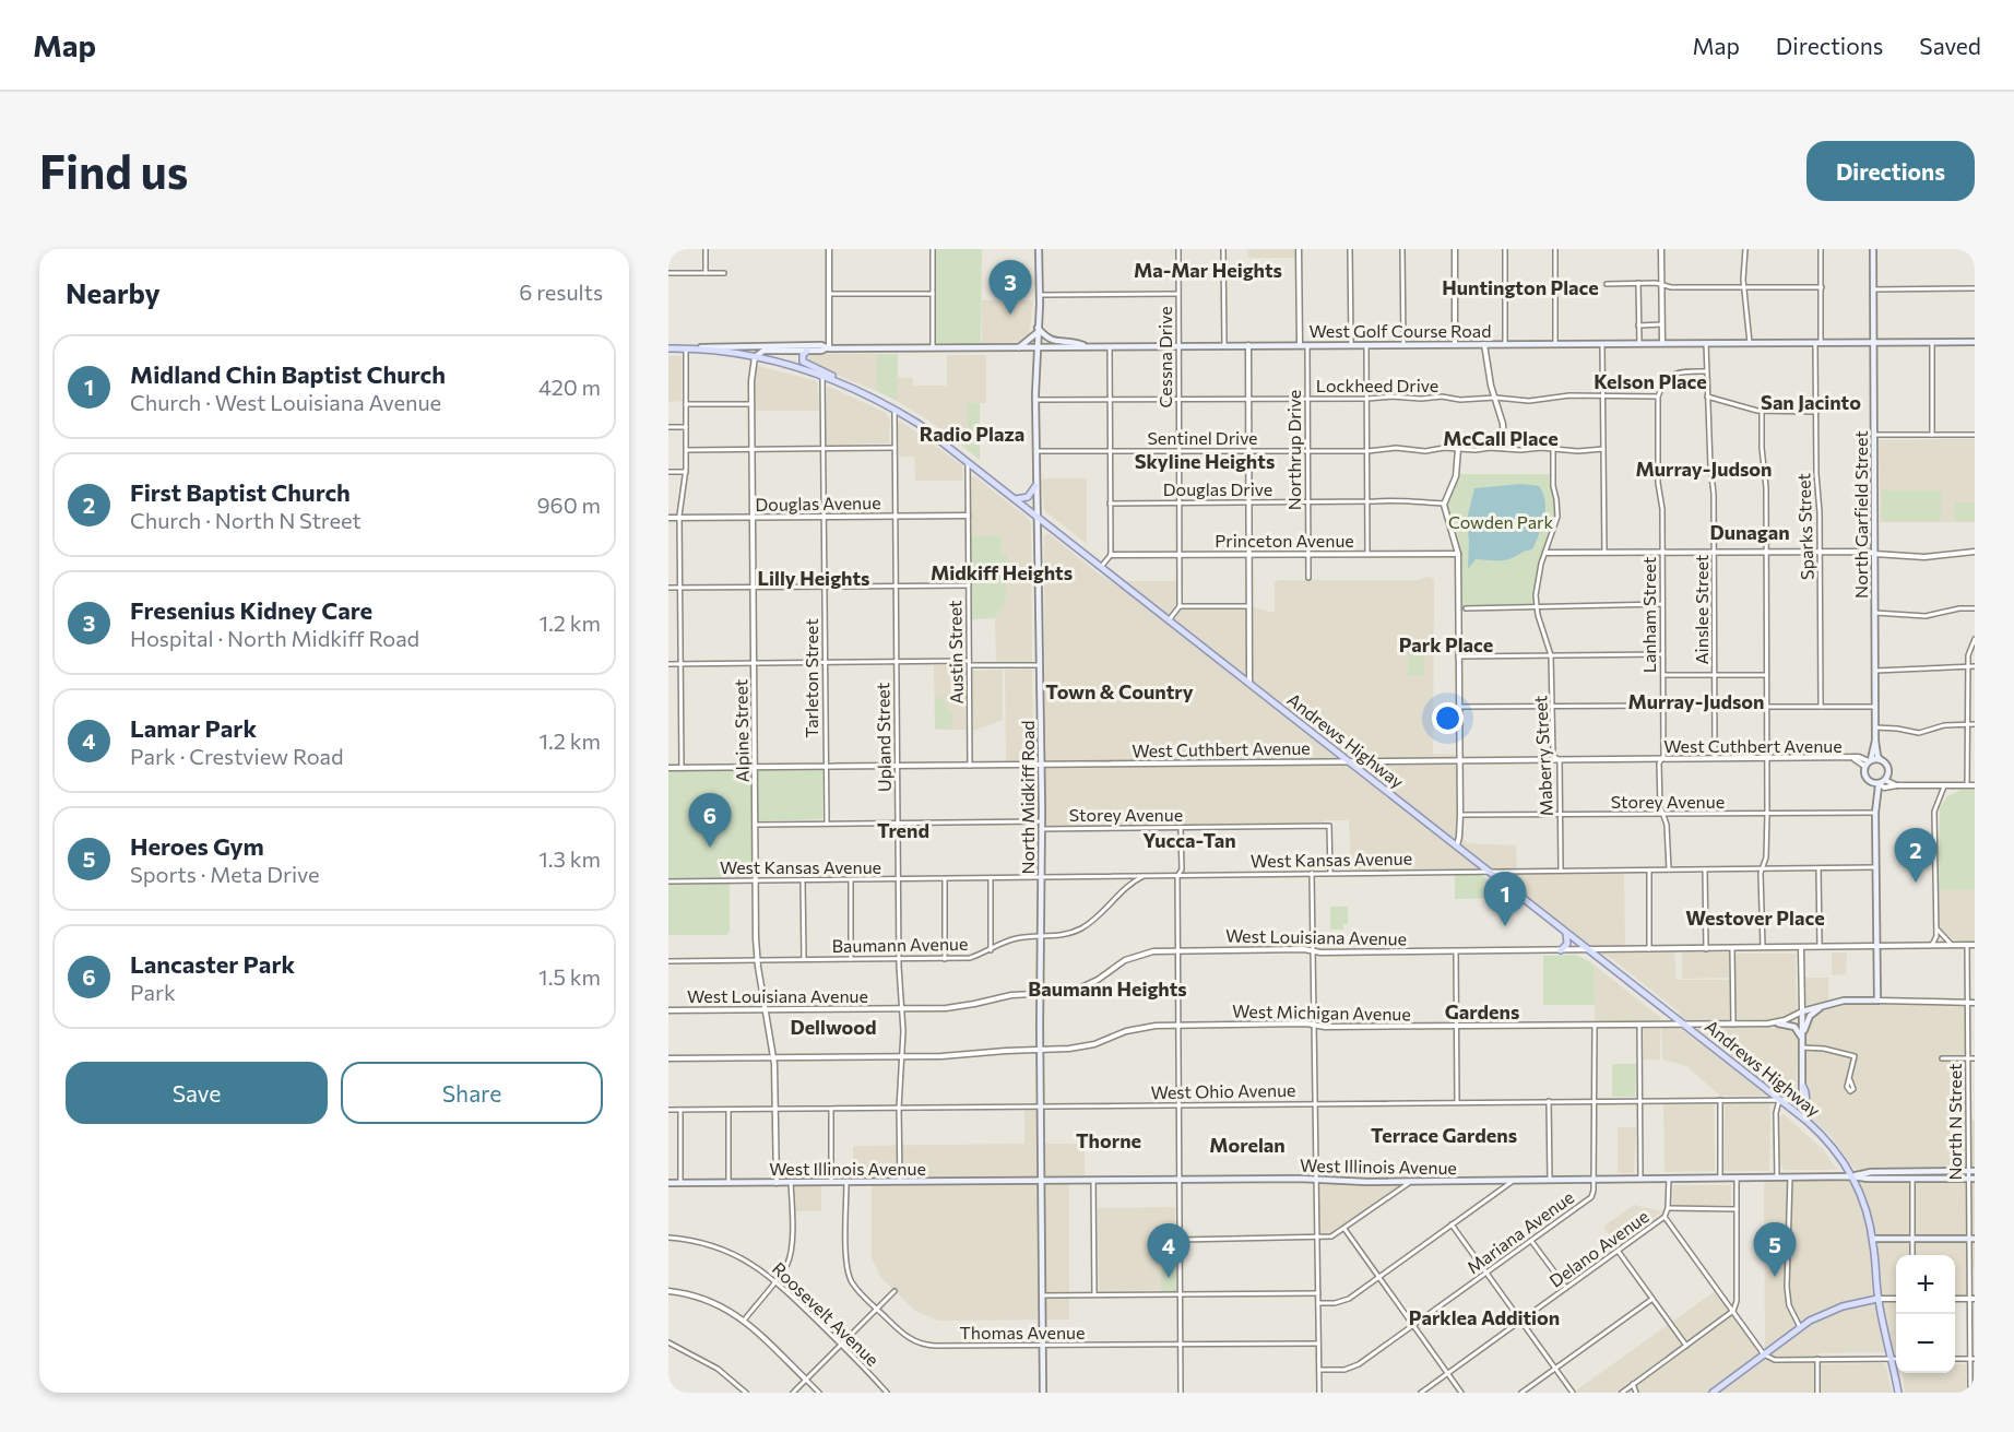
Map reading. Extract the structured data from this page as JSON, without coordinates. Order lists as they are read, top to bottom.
{
  "streets": {
    "main road": [
      "West Golf Course Road",
      "North Garfield Street",
      "Andrews Highway",
      "North Midkiff Road",
      "West Michigan Avenue",
      "West Illinois Avenue"
    ],
    "street": [
      "Cessna Drive",
      "Lockheed Drive",
      "Sentinel Drive",
      "Northrup Drive",
      "Douglas Drive",
      "Douglas Avenue",
      "Sparks Street",
      "Princeton Avenue",
      "Ainslee Street",
      "Lanham Street",
      "Austin Street",
      "Tarleton Street",
      "Alpine Street",
      "Upland Street",
      "West Cuthbert Avenue",
      "Maberry Street",
      "Storey Avenue",
      "West Kansas Avenue",
      "West Louisiana Avenue",
      "Baumann Avenue",
      "West Ohio Avenue",
      "North N Street",
      "Mariana Avenue",
      "Delano Avenue",
      "Roosevelt Avenue",
      "Thomas Avenue"
    ]
  },
  "crossings": [
    ["West Golf Course Road", "Cessna Drive"],
    ["West Golf Course Road", "Northrup Drive"],
    ["West Golf Course Road", "North Garfield Street"],
    ["West Golf Course Road", "Sparks Street"],
    ["West Golf Course Road", "Ainslee Street"],
    ["West Golf Course Road", "Alpine Street"],
    ["West Golf Course Road", "Andrews Highway"],
    ["West Golf Course Road", "North Midkiff Road"],
    ["Cessna Drive", "Lockheed Drive"],
    ["Cessna Drive", "Sentinel Drive"],
    ["Cessna Drive", "Douglas Drive"],
    ["Cessna Drive", "Princeton Avenue"],
    ["Lockheed Drive", "Northrup Drive"],
    ["Lockheed Drive", "Lanham Street"],
    ["Lockheed Drive", "North Midkiff Road"],
    ["Sentinel Drive", "Northrup Drive"],
    ["Sentinel Drive", "Maberry Street"],
    ["Sentinel Drive", "North Midkiff Road"],
    ["Northrup Drive", "Douglas Drive"],
    ["Northrup Drive", "Princeton Avenue"],
    ["Douglas Avenue", "Austin Street"],
    ["Douglas Avenue", "Tarleton Street"],
    ["Douglas Avenue", "Alpine Street"],
    ["Douglas Avenue", "Upland Street"],
    ["Ainslee Street", "West Cuthbert Avenue"],
    ["Lanham Street", "West Cuthbert Avenue"],
    ["Lanham Street", "Storey Avenue"],
    ["Lanham Street", "West Kansas Avenue"],
    ["Austin Street", "Andrews Highway"],
    ["Austin Street", "West Cuthbert Avenue"],
    ["Tarleton Street", "Andrews Highway"],
    ["Tarleton Street", "West Cuthbert Avenue"],
    ["Alpine Street", "Andrews Highway"],
    ["Alpine Street", "West Cuthbert Avenue"],
    ["Alpine Street", "West Kansas Avenue"],
    ["Alpine Street", "West Louisiana Avenue"],
    ["Alpine Street", "Baumann Avenue"],
    ["Alpine Street", "West Michigan Avenue"],
    ["Alpine Street", "West Ohio Avenue"],
    ["Alpine Street", "West Illinois Avenue"],
    ["Upland Street", "Andrews Highway"],
    ["Upland Street", "West Cuthbert Avenue"],
    ["Upland Street", "West Kansas Avenue"],
    ["Upland Street", "West Louisiana Avenue"],
    ["Upland Street", "Baumann Avenue"],
    ["Upland Street", "West Michigan Avenue"],
    ["Upland Street", "West Ohio Avenue"],
    ["Upland Street", "West Illinois Avenue"],
    ["Andrews Highway", "West Cuthbert Avenue"],
    ["Andrews Highway", "North Midkiff Road"],
    ["Andrews Highway", "West Kansas Avenue"],
    ["Andrews Highway", "West Louisiana Avenue"],
    ["Andrews Highway", "West Michigan Avenue"],
    ["Andrews Highway", "West Ohio Avenue"],
    ["Andrews Highway", "West Illinois Avenue"],
    ["West Cuthbert Avenue", "Maberry Street"],
    ["West Cuthbert Avenue", "North Midkiff Road"],
    ["Maberry Street", "Storey Avenue"],
    ["Maberry Street", "West Kansas Avenue"],
    ["North Midkiff Road", "Storey Avenue"],
    ["North Midkiff Road", "West Kansas Avenue"],
    ["North Midkiff Road", "West Louisiana Avenue"],
    ["North Midkiff Road", "Baumann Avenue"],
    ["North Midkiff Road", "West Michigan Avenue"],
    ["North Midkiff Road", "West Ohio Avenue"],
    ["North Midkiff Road", "West Illinois Avenue"],
    ["North Midkiff Road", "Thomas Avenue"],
    ["Storey Avenue", "West Kansas Avenue"],
    ["West Kansas Avenue", "Baumann Avenue"],
    ["West Louisiana Avenue", "North N Street"],
    ["West Michigan Avenue", "North N Street"],
    ["West Michigan Avenue", "Mariana Avenue"],
    ["West Ohio Avenue", "Mariana Avenue"],
    ["North N Street", "West Illinois Avenue"],
    ["West Illinois Avenue", "Mariana Avenue"],
    ["West Illinois Avenue", "Thomas Avenue"]
  ],
  "districts": [
    "Ma-Mar Heights",
    "Huntington Place",
    "Kelson Place",
    "San Jacinto",
    "Radio Plaza",
    "McCall Place",
    "Skyline Heights",
    "Murray-Judson",
    "Dunagan",
    "Midkiff Heights",
    "Lilly Heights",
    "Park Place",
    "Town & Country",
    "Murray-Judson",
    "Trend",
    "Yucca-Tan",
    "Westover Place",
    "Baumann Heights",
    "Gardens",
    "Dellwood",
    "Terrace Gardens",
    "Thorne",
    "Morelan",
    "Parklea Addition"
  ],
  "parks": ["Cowden Park"],
  "page": {
    "header": "Map",
    "nav": ["Map", "Directions", "Saved"],
    "buttons": [
      "Directions",
      ["Save", "Share"]
    ],
    "title": "Find us",
    "heading": ["Nearby", "6 results"],
    "pins": [
      "3",
      "6",
      "2",
      "1",
      "5",
      "4"
    ],
    "list": [
      {
        "mark": "1",
        "name": "Midland Chin Baptist Church",
        "note": "Church · West Louisiana Avenue",
        "value": "420 m"
      },
      {
        "mark": "2",
        "name": "First Baptist Church",
        "note": "Church · North N Street",
        "value": "960 m"
      },
      {
        "mark": "3",
        "name": "Fresenius Kidney Care",
        "note": "Hospital · North Midkiff Road",
        "value": "1.2 km"
      },
      {
        "mark": "4",
        "name": "Lamar Park",
        "note": "Park · Crestview Road",
        "value": "1.2 km"
      },
      {
        "mark": "5",
        "name": "Heroes Gym",
        "note": "Sports · Meta Drive",
        "value": "1.3 km"
      },
      {
        "mark": "6",
        "name": "Lancaster Park",
        "note": "Park",
        "value": "1.5 km"
      }
    ],
    "map_buttons": ["+", "−"]
  }
}
